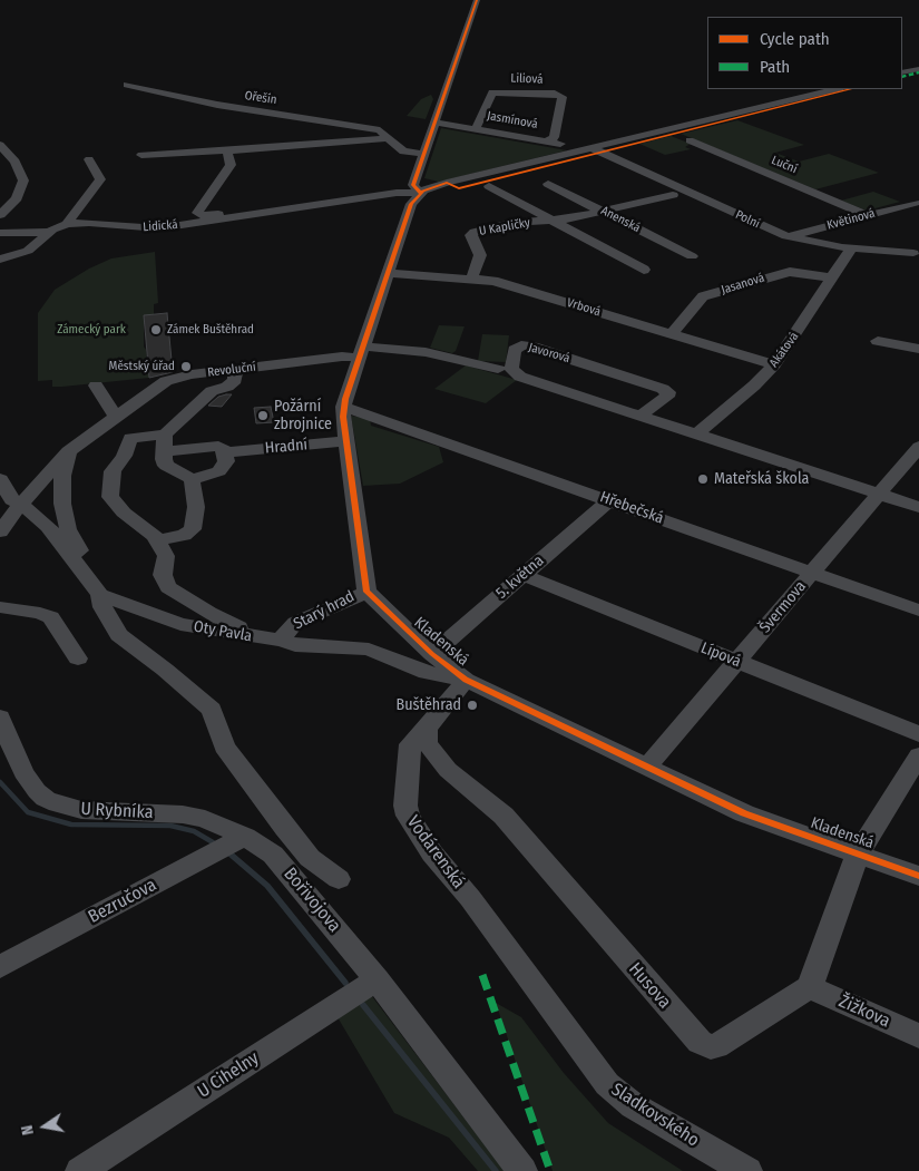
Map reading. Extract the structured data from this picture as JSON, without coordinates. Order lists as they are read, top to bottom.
{
  "streets": {
    "street": [
      "Liliová",
      "Ořešín",
      "Jasmínová",
      "Luční",
      "Anenská",
      "Polní",
      "Květinová",
      "Lidická",
      "U Kapličky",
      "Jasanová",
      "Vrbová",
      "Akátová",
      "Javorová",
      "Revoluční",
      "Hradní",
      "Hřebečská",
      "5. května",
      "Švermova",
      "Starý hrad",
      "Oty Pavla",
      "Kladenská",
      "Lípová",
      "U Rybníka",
      "Vodárenská",
      "Bořivojova",
      "Bezručova",
      "Husova",
      "Žižkova",
      "U Cihelny",
      "Sladkovského"
    ]
  },
  "crossings": [
    ["Liliová", "Jasmínová"],
    ["Jasmínová", "Polní"],
    ["Jasmínová", "Lidická"],
    ["Luční", "Květinová"],
    ["Anenská", "U Kapličky"],
    ["Polní", "Květinová"],
    ["Polní", "Lidická"],
    ["Polní", "Akátová"],
    ["U Kapličky", "Vrbová"],
    ["Jasanová", "Vrbová"],
    ["Jasanová", "Akátová"],
    ["Vrbová", "Akátová"],
    ["Akátová", "Javorová"],
    ["Javorová", "Švermova"],
    ["Hřebečská", "5. května"],
    ["Hřebečská", "Švermova"],
    ["5. května", "Kladenská"],
    ["5. května", "Lípová"],
    ["Švermova", "Kladenská"],
    ["Švermova", "Lípová"],
    ["Starý hrad", "Oty Pavla"],
    ["Starý hrad", "Kladenská"],
    ["Oty Pavla", "Kladenská"],
    ["Oty Pavla", "Vodárenská"],
    ["Oty Pavla", "Bořivojova"],
    ["Kladenská", "Vodárenská"],
    ["U Rybníka", "Bořivojova"],
    ["U Rybníka", "Bezručova"],
    ["Vodárenská", "Husova"],
    ["Vodárenská", "Sladkovského"],
    ["Bořivojova", "U Cihelny"],
    ["Husova", "Žižkova"]
  ],
  "parks": ["Zámecký park"],
  "places": [
    "Zámek Buštěhrad",
    "Městský úřad",
    "Požární zbrojnice",
    "Mateřská škola",
    "Buštěhrad"
  ],
  "legend": ["Cycle path", "Path"],
  "north": "left"
}
